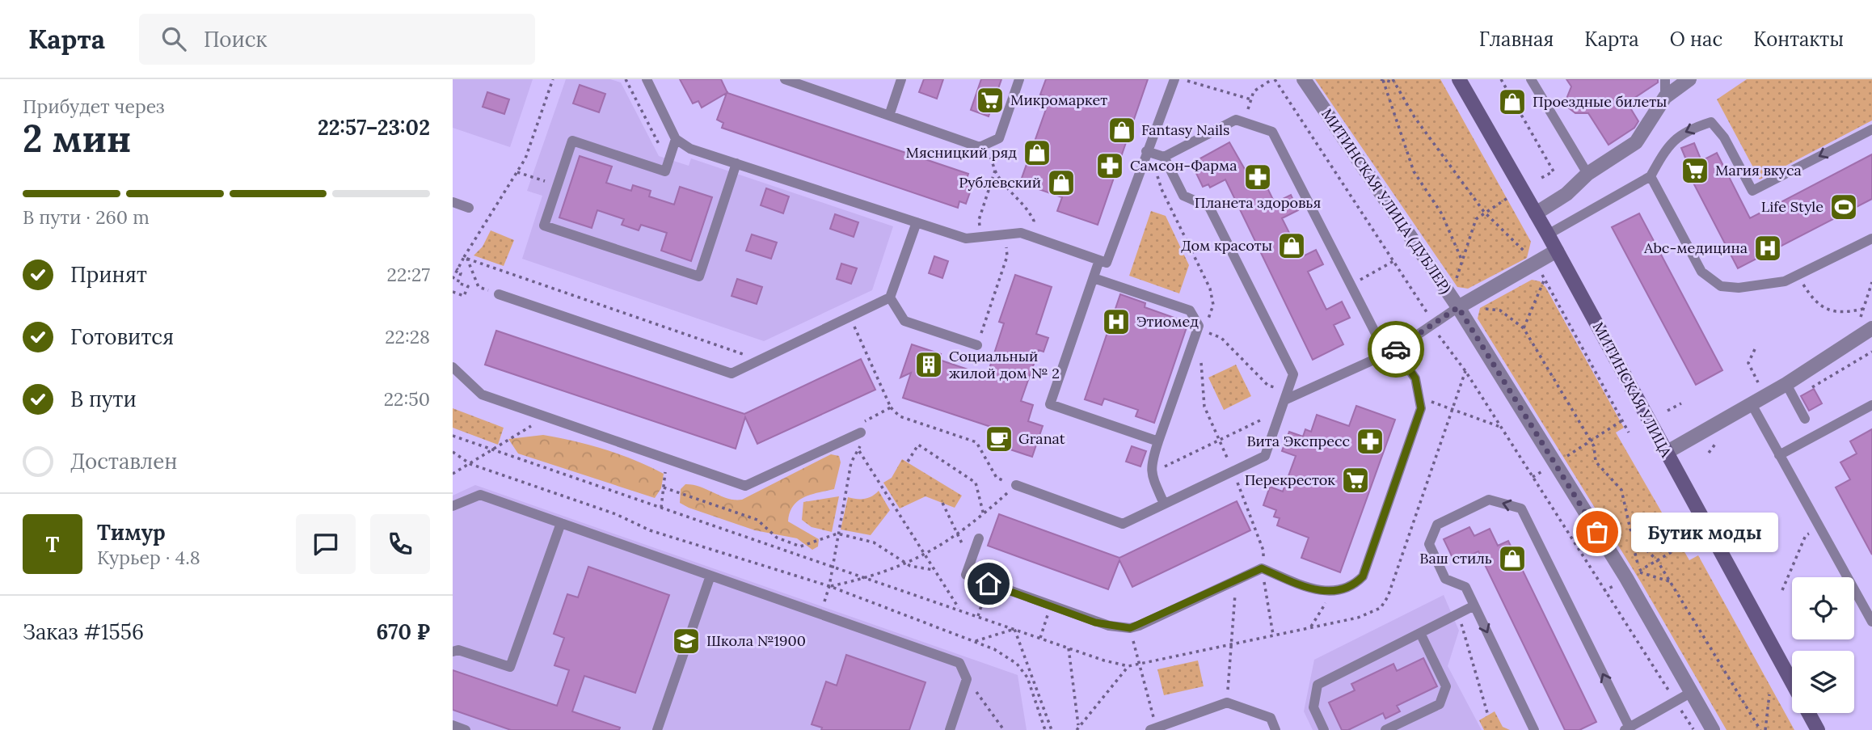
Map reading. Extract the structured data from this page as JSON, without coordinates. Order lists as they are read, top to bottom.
{
  "streets": {
    "main road": ["МИТИНСКАЯ УЛИЦА"],
    "street": ["МИТИНСКАЯ УЛИЦА (ДУБЛЕР)"]
  },
  "places": {
    "supermarket": ["Микромаркет", "Магия вкуса", "Перекресток"],
    "shop": [
      "Проездные билеты",
      "Fantasy Nails",
      "Мясницкий ряд",
      "Рублевский",
      "Дом красоты",
      "Ваш стиль"
    ],
    "pharmacy": ["Самсон-Фарма", "Планета здоровья", "Вита Экспресс"],
    "sports": ["Life Style"],
    "hospital": ["Abc-медицина", "Этиомед"],
    "building": ["Социальный жилой дом № 2"],
    "cafe": ["Granat"],
    "other": ["Бутик моды"],
    "school or university": ["Школа №1900"]
  },
  "page": {
    "header": "Карта",
    "search": "Поиск",
    "nav": [
      "Главная",
      "Карта",
      "О нас",
      "Контакты"
    ],
    "heading": ["2 мин", "Прибудет через", "22:57–23:02"],
    "panel": [
      "Тимур",
      "Курьер · 4.8",
      "Заказ #1556",
      "670 ₽"
    ],
    "bar": "В пути · 260 m",
    "list": [
      ["Принят", "22:27"],
      ["Готовится", "22:28"],
      ["В пути", "22:50"],
      "Доставлен"
    ],
    "bubble": "Бутик моды",
    "round": "Т"
  }
}
